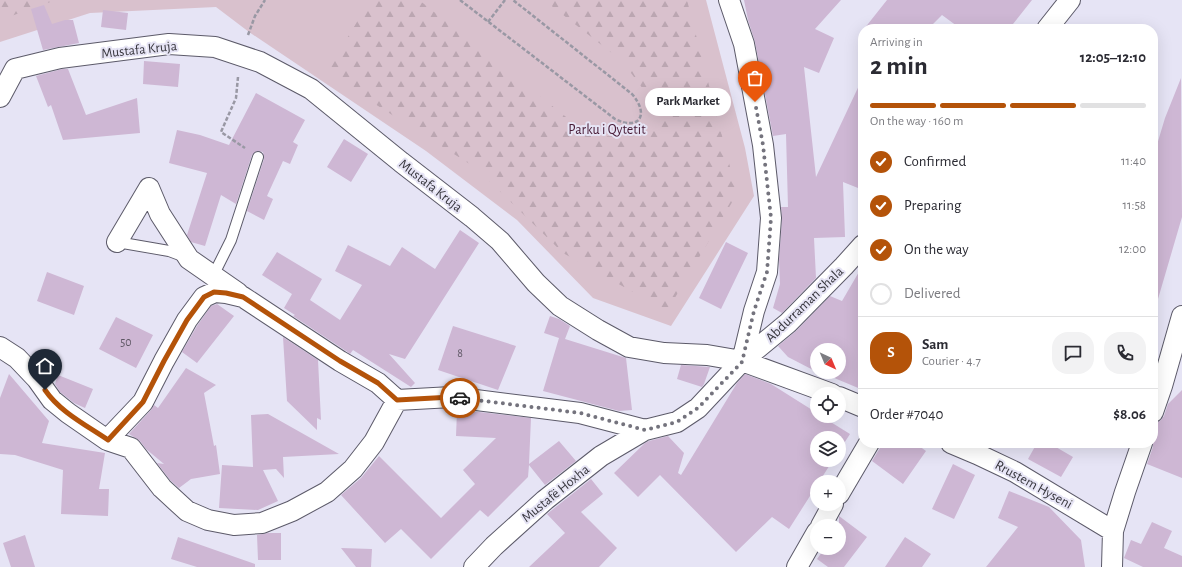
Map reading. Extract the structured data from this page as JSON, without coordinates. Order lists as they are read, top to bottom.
{
  "streets": {
    "street": [
      "Mustafa Kruja",
      "Abdurraman Shala",
      "Rrustem Hyseni",
      "Mustafë Hoxha"
    ]
  },
  "crossings": [
    ["Mustafa Kruja", "Abdurraman Shala"]
  ],
  "parks": ["Parku i Qytetit"],
  "places": ["Park Market"],
  "house_numbers": ["50", "8"],
  "north": "bottom right",
  "page": {
    "heading": ["2 min", "Arriving in", "12:05–12:10"],
    "panel": [
      "Sam",
      "Courier · 4.7",
      "Order #7040",
      "$8.06"
    ],
    "bubble": "Park Market",
    "bar": "On the way · 160 m",
    "list": [
      ["Confirmed", "11:40"],
      ["Preparing", "11:58"],
      ["On the way", "12:00"],
      "Delivered"
    ],
    "round": "S",
    "map_buttons": ["+", "−"]
  }
}
